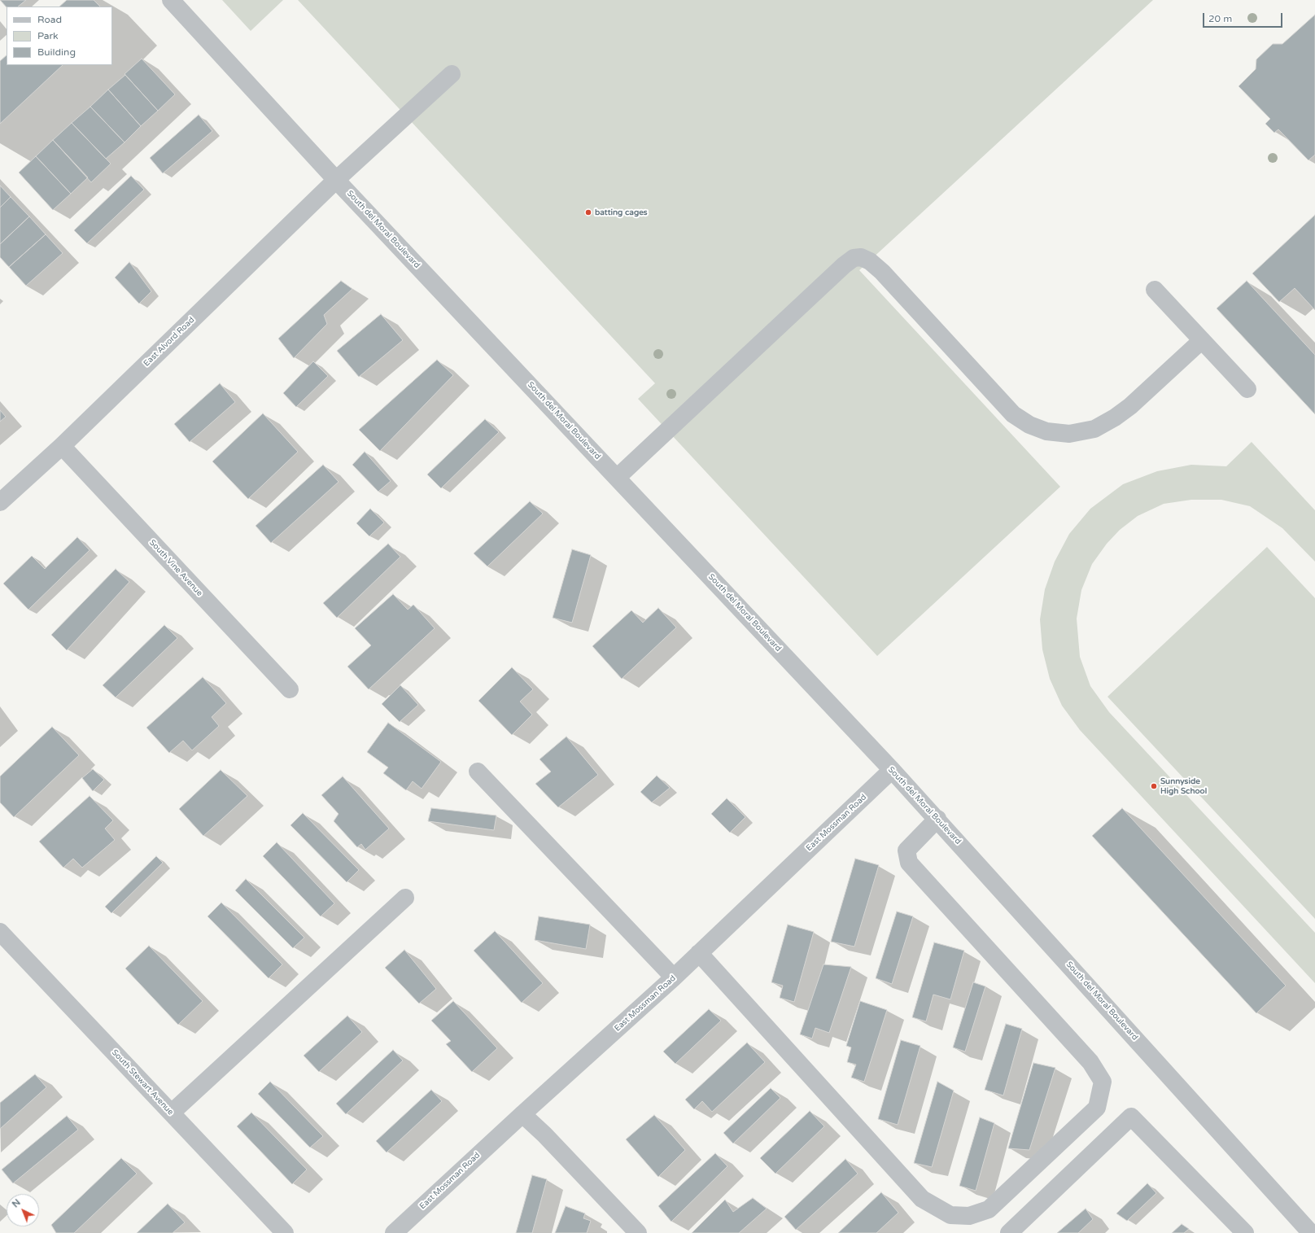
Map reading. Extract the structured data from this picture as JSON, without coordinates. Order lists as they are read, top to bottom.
{
  "streets": {
    "street": [
      "South del Moral Boulevard",
      "East Alvord Road",
      "South Vine Avenue",
      "East Mossman Road",
      "South Stewart Avenue"
    ]
  },
  "crossings": [
    ["South del Moral Boulevard", "East Alvord Road"],
    ["South del Moral Boulevard", "East Mossman Road"],
    ["East Alvord Road", "South Vine Avenue"]
  ],
  "places": ["batting cages", "Sunnyside High School"],
  "legend": ["Road", "Park", "Building"],
  "scale_bar": "20 m",
  "north": "top left"
}
